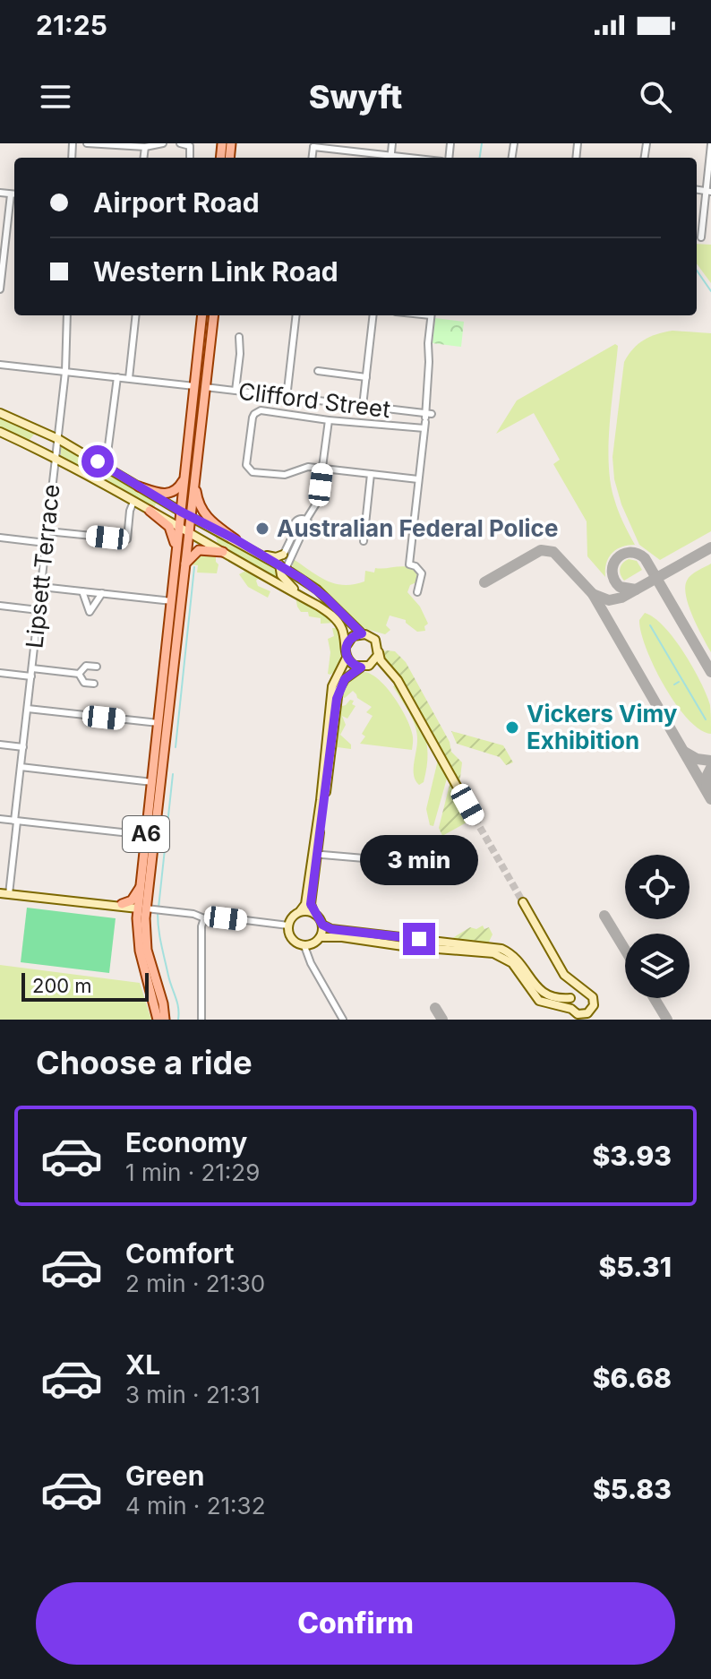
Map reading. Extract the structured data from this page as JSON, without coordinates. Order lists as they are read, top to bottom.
{
  "streets": {
    "main road": ["A6"],
    "street": ["Clifford Street", "Lipsett Terrace"]
  },
  "crossings": [
    ["Clifford Street", "A6"]
  ],
  "places": ["Australian Federal Police", "Vickers Vimy Exhibition"],
  "scale_bar": "200 m",
  "page": {
    "status": "21:25",
    "header": "Swyft",
    "banner": ["Airport Road", "Western Link Road"],
    "bubble": "3 min",
    "scale": "200 m",
    "heading": "Choose a ride",
    "list": [
      {
        "name": "Economy",
        "note": "1 min · 21:29",
        "value": "$3.93"
      },
      {
        "name": "Comfort",
        "note": "2 min · 21:30",
        "value": "$5.31"
      },
      {
        "name": "XL",
        "note": "3 min · 21:31",
        "value": "$6.68"
      },
      {
        "name": "Green",
        "note": "4 min · 21:32",
        "value": "$5.83"
      }
    ],
    "buttons": "Confirm"
  }
}
